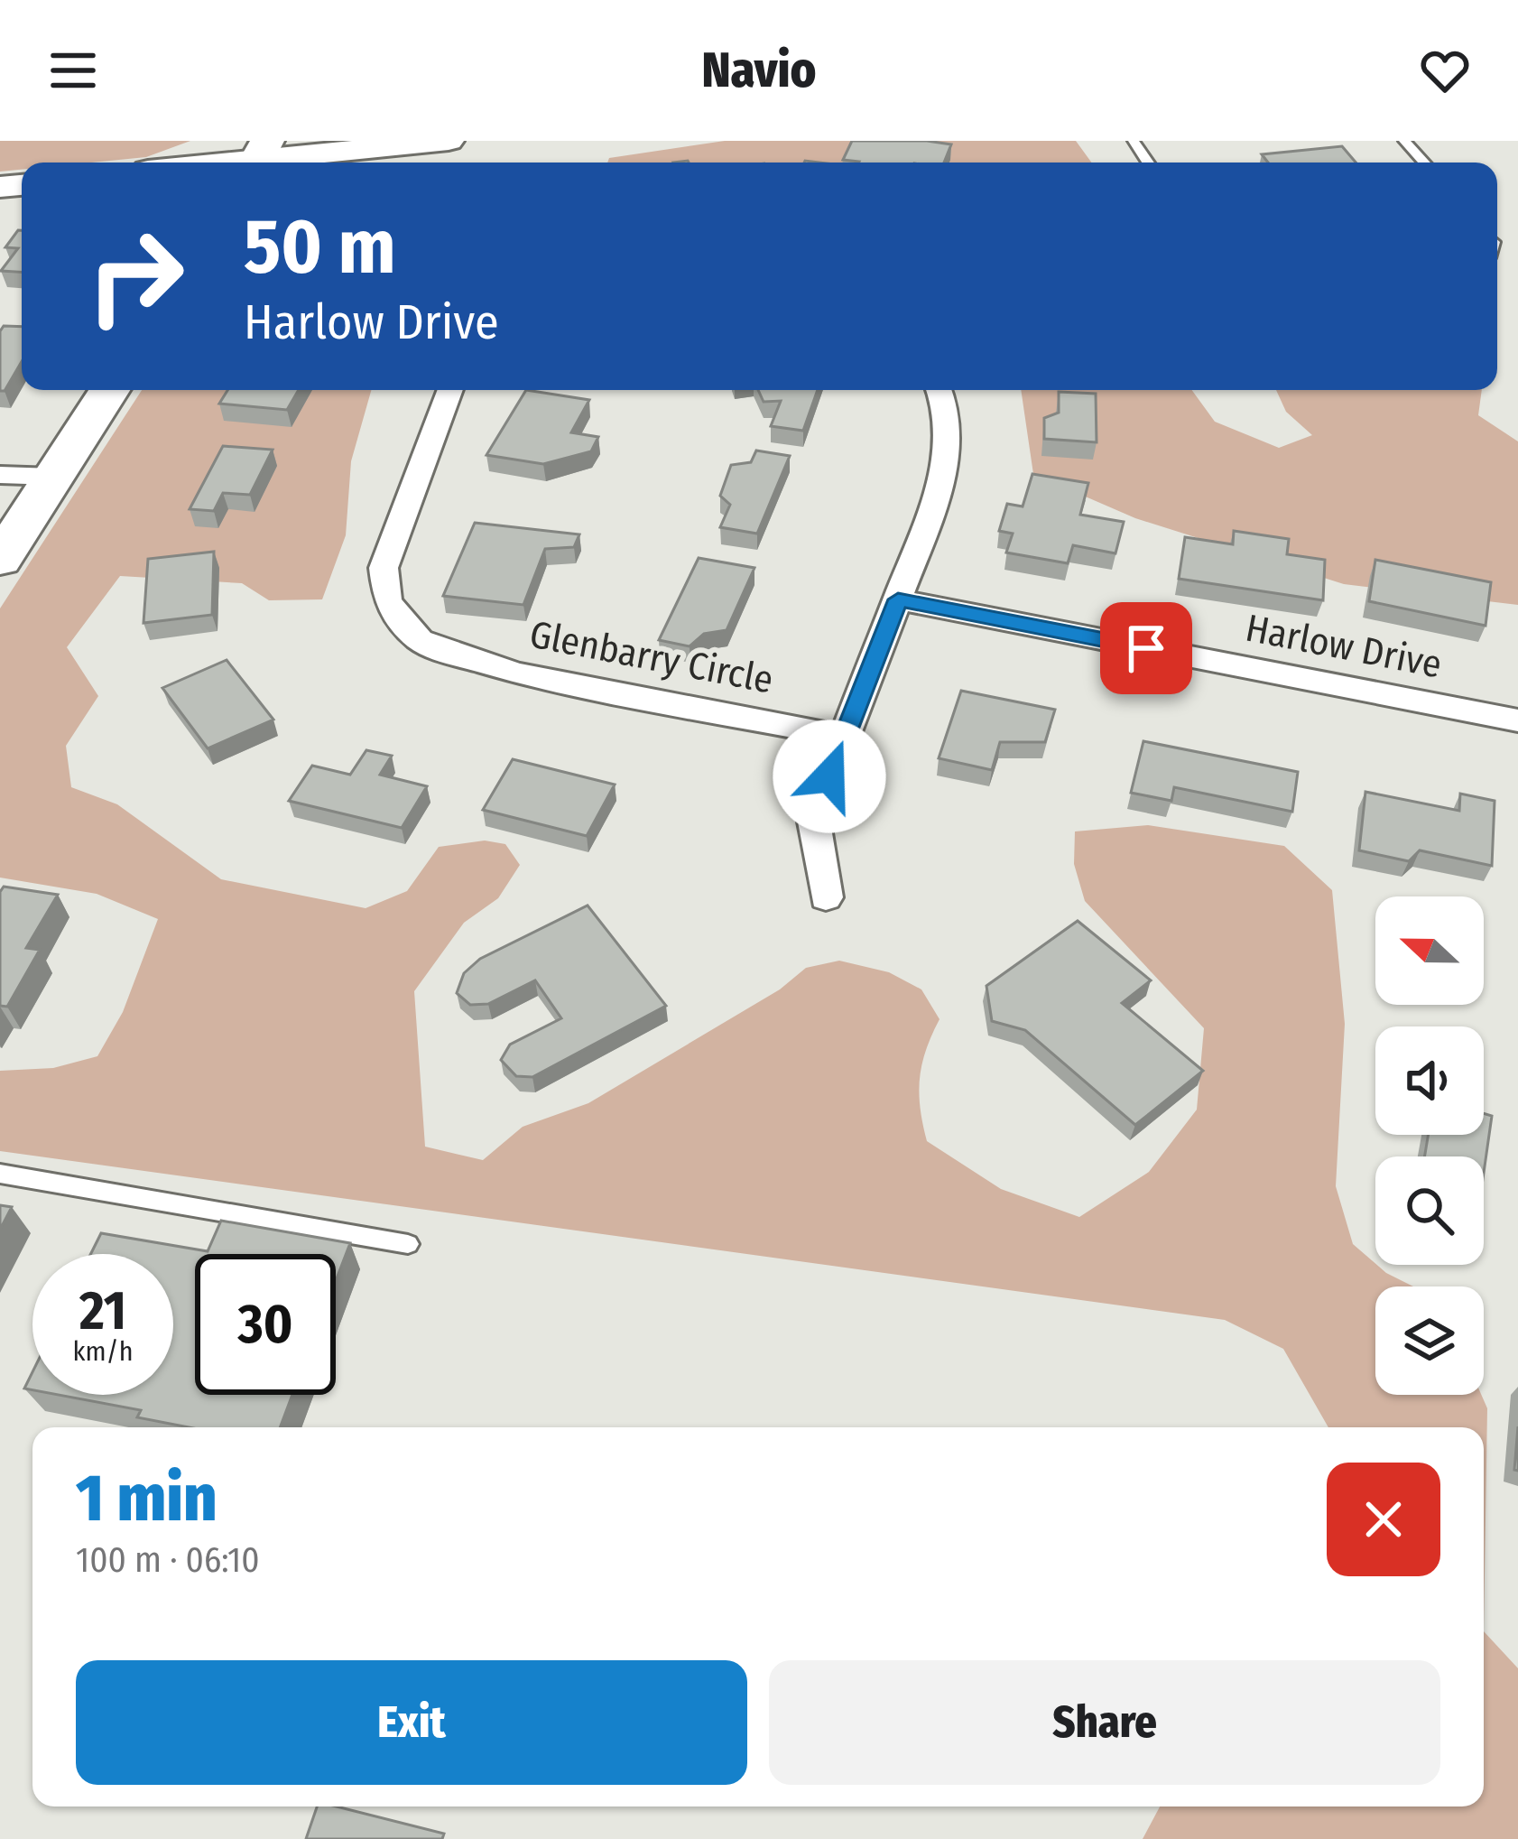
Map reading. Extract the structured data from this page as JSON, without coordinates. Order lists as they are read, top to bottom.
{
  "streets": {
    "street": ["Harlow Drive", "Glenbarry Circle"]
  },
  "north": "left",
  "page": {
    "header": "Navio",
    "turn": ["50 m", "Harlow Drive"],
    "speed": "21 km/h",
    "limit": "30",
    "heading": ["1 min", "100 m · 06:10"],
    "buttons": ["Exit", "Share"]
  }
}
